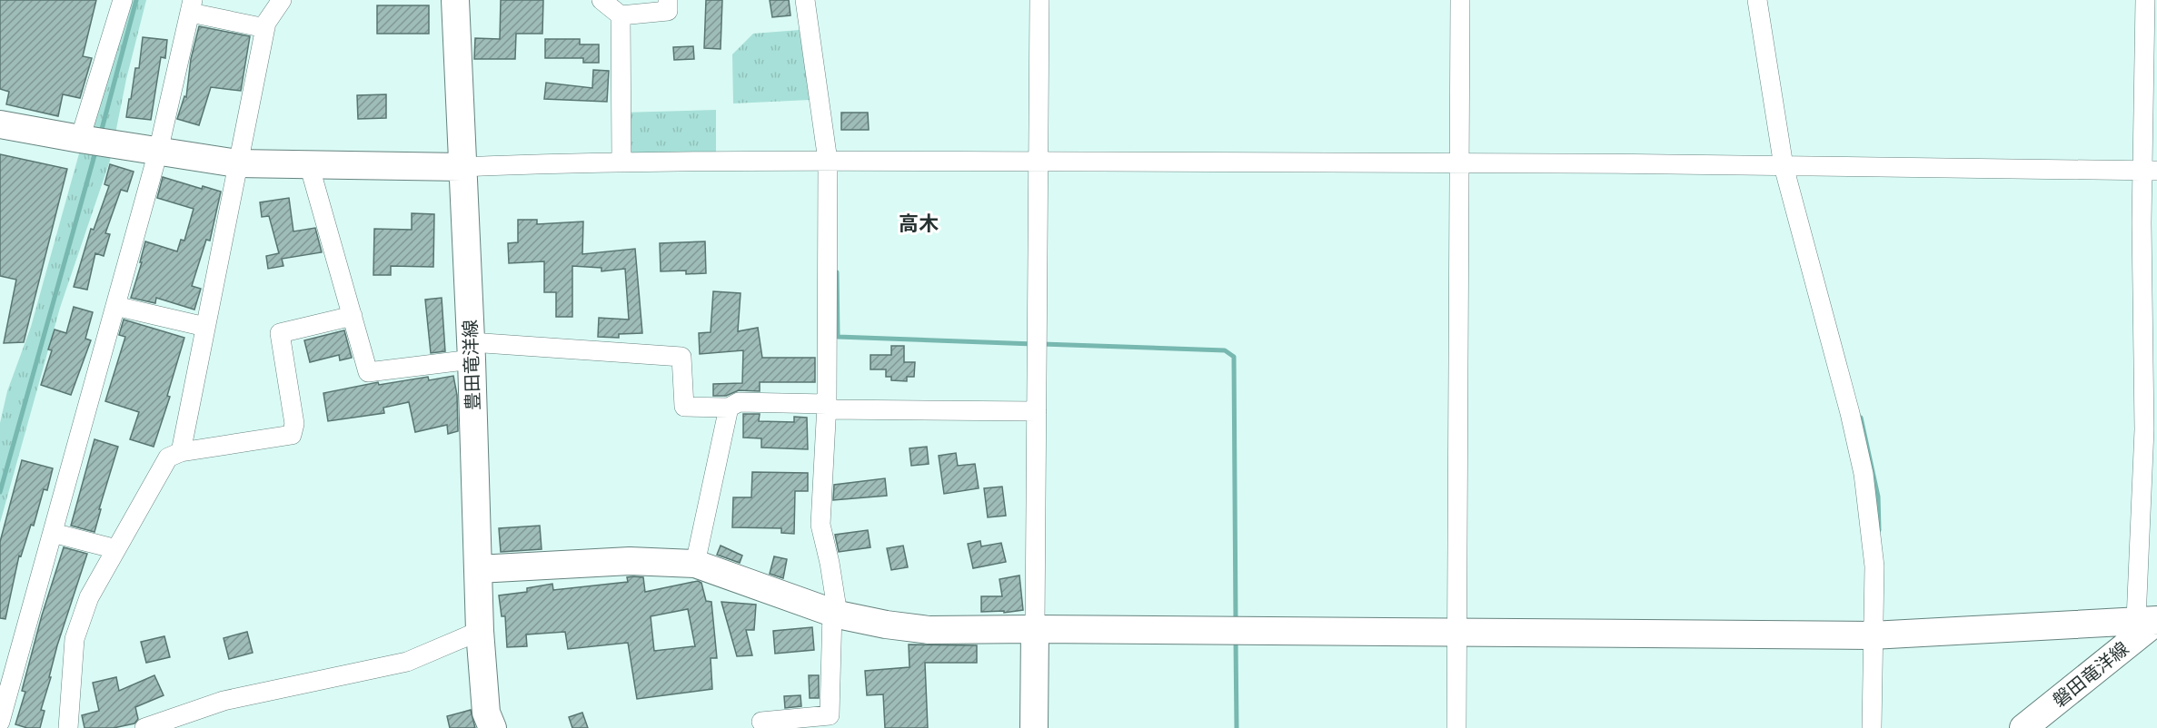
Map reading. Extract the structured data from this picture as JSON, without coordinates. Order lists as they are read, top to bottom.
{
  "streets": {
    "street": ["豊田竜洋線", "磐田竜洋線"]
  },
  "districts": ["高木"]
}
